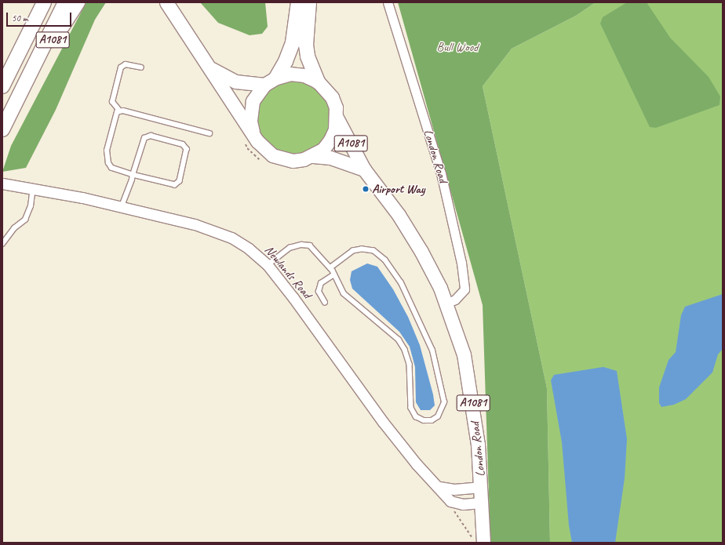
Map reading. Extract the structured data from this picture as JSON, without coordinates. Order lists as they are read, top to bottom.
{
  "streets": {
    "highway": ["A1081"],
    "main road": ["London Road"],
    "street": ["Newlands Road"]
  },
  "crossings": [
    ["A1081", "London Road"]
  ],
  "parks": ["Bull Wood"],
  "places": ["Airport Way"],
  "scale_bar": "50 m"
}
